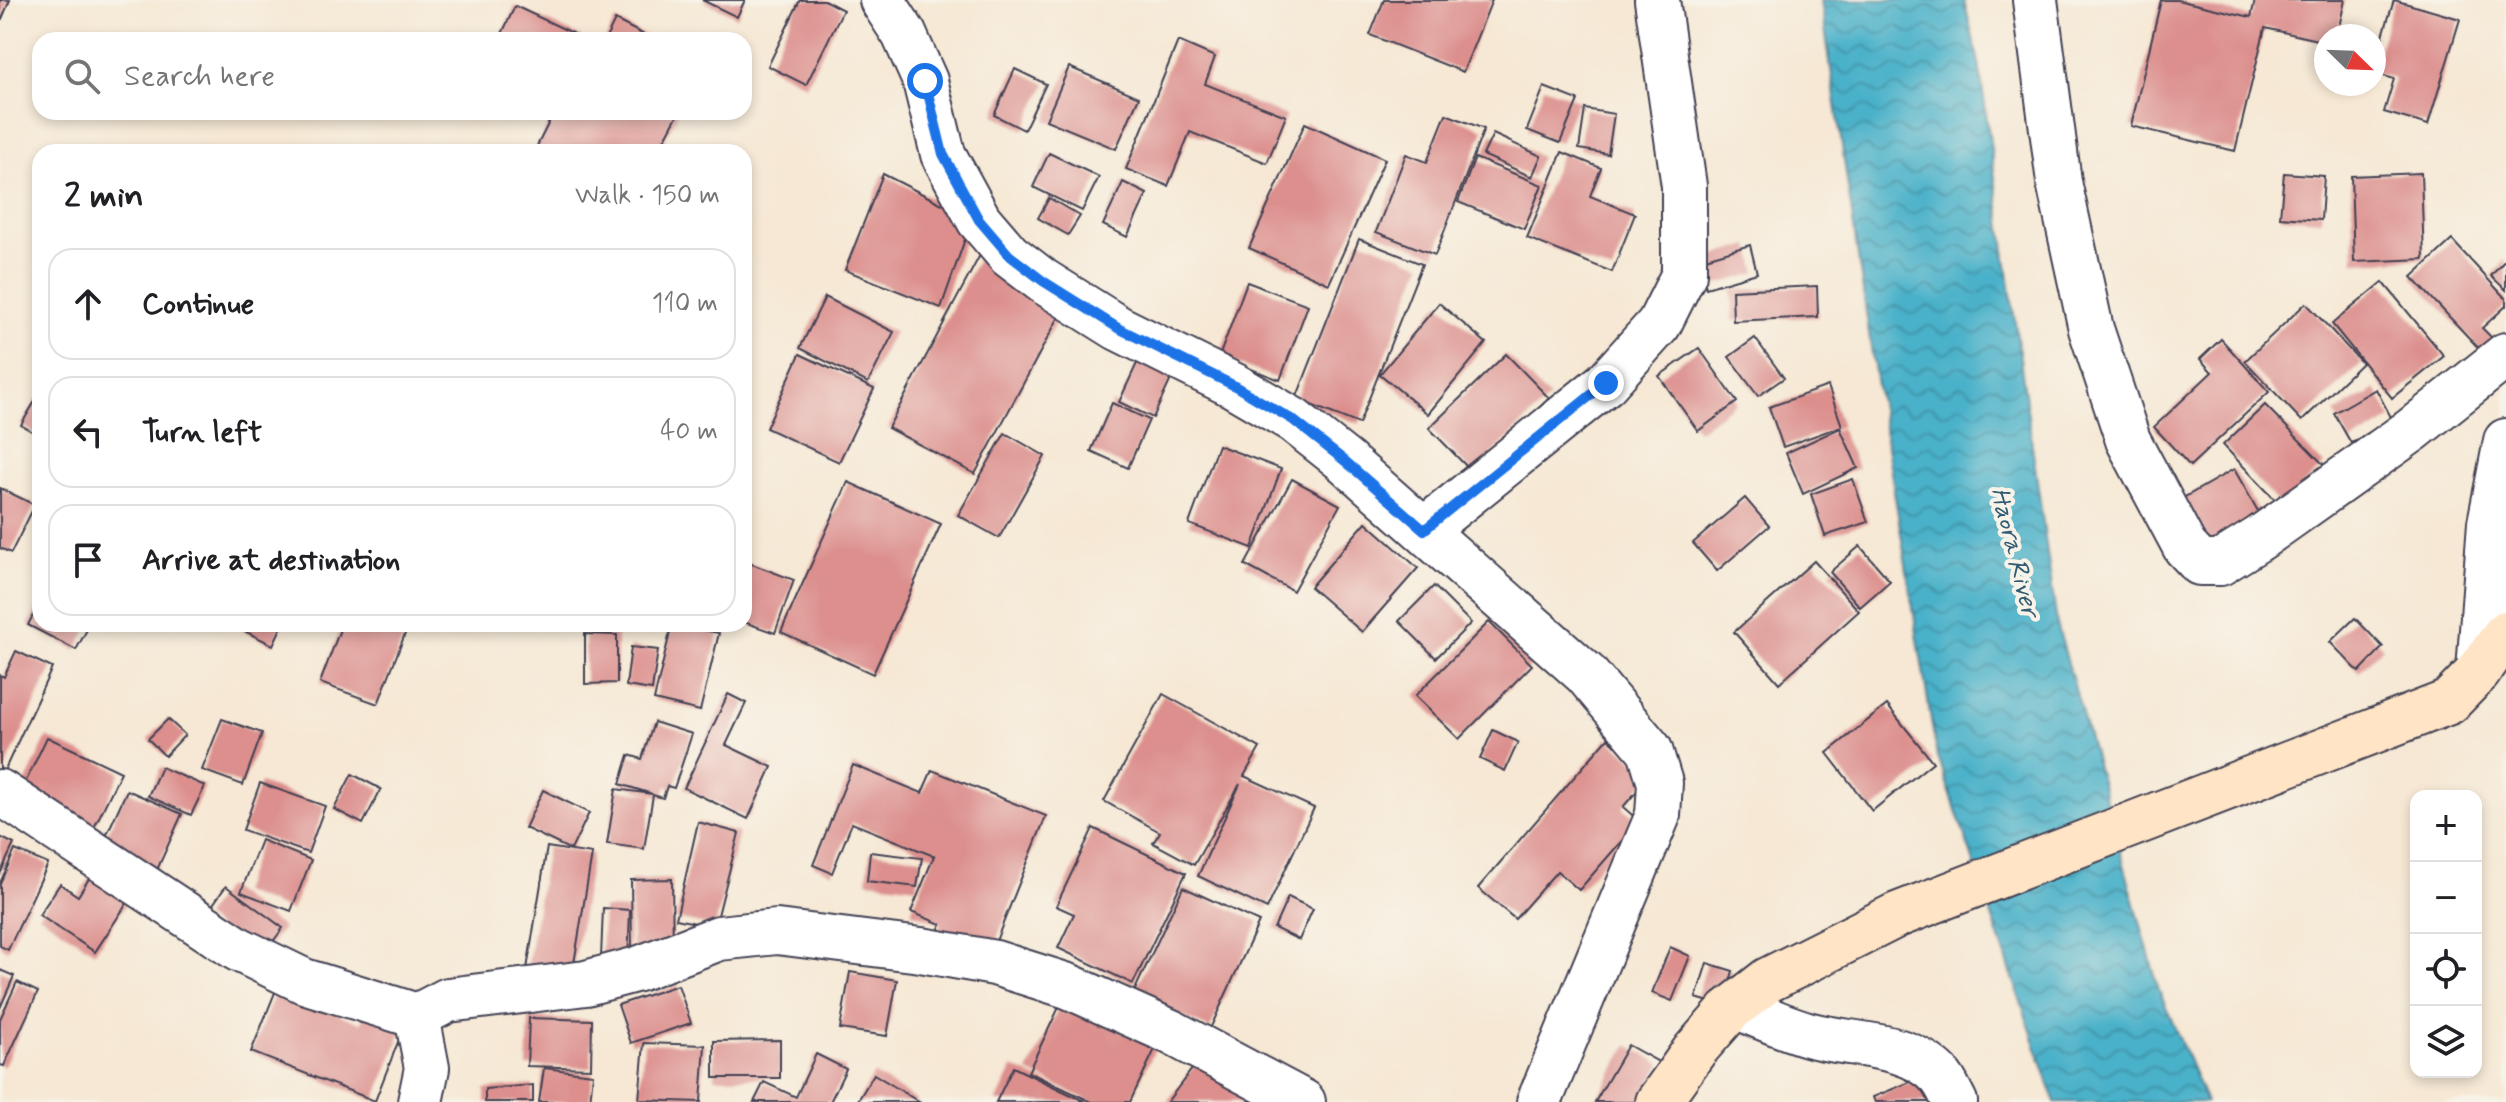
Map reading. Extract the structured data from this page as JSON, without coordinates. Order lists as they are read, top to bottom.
{
  "water": ["Haora River"],
  "north": "bottom right",
  "page": {
    "search": "Search here",
    "heading": ["2 min", "Walk · 150 m"],
    "list": [
      ["Continue", "110 m"],
      ["Turn left", "40 m"],
      "Arrive at destination"
    ],
    "map_buttons": ["+", "−"]
  }
}
